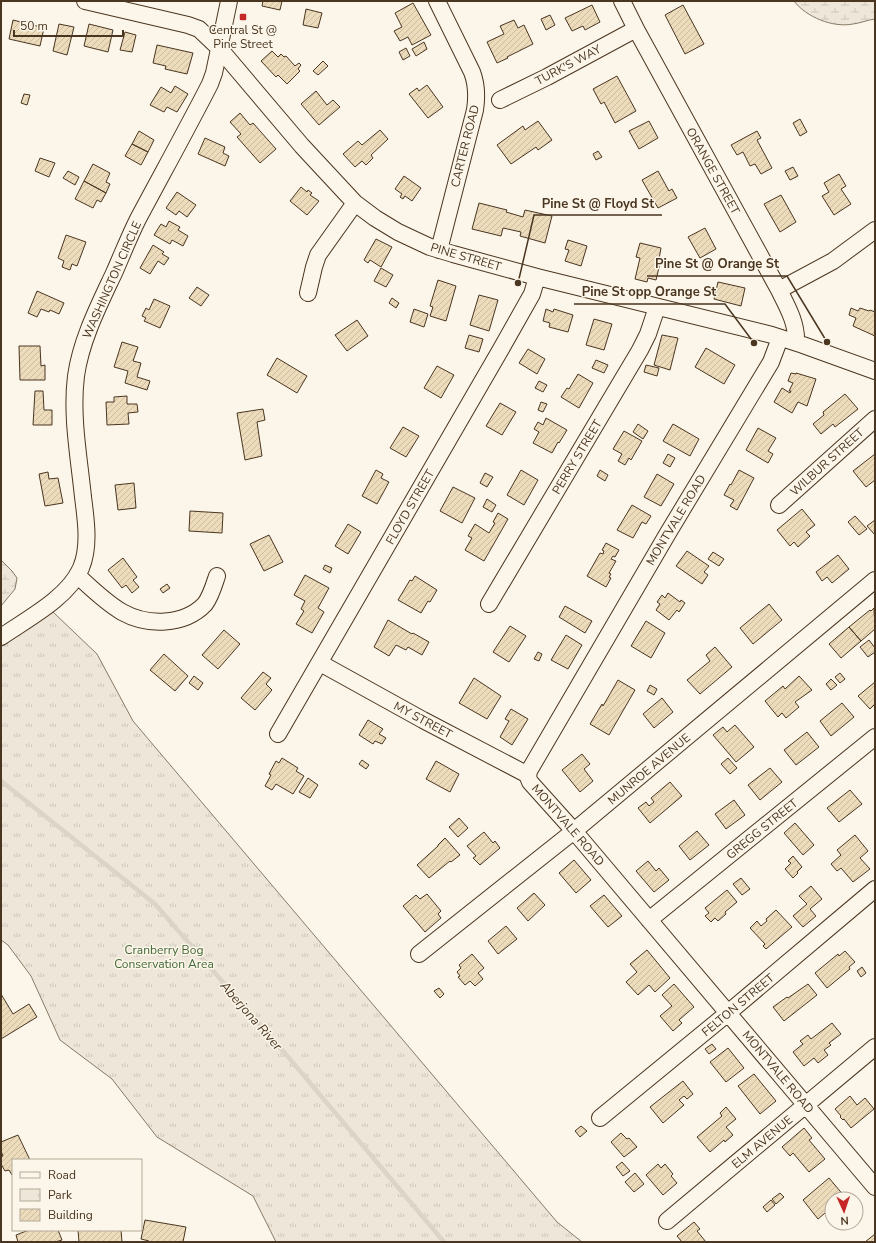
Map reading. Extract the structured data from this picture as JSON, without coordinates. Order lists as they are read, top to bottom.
{
  "streets": {
    "street": [
      "TURK'S WAY",
      "CARTER ROAD",
      "ORANGE STREET",
      "PINE STREET",
      "WASHINGTON CIRCLE",
      "PERRY STREET",
      "WILBUR STREET",
      "FLOYD STREET",
      "MONTVALE ROAD",
      "MY STREET",
      "MUNROE AVENUE",
      "GREGG STREET",
      "FELTON STREET",
      "ELM AVENUE"
    ]
  },
  "crossings": [
    ["TURK'S WAY", "ORANGE STREET"],
    ["CARTER ROAD", "PINE STREET"],
    ["ORANGE STREET", "PINE STREET"],
    ["PINE STREET", "WASHINGTON CIRCLE"],
    ["PINE STREET", "PERRY STREET"],
    ["PINE STREET", "FLOYD STREET"],
    ["PINE STREET", "MONTVALE ROAD"],
    ["FLOYD STREET", "MY STREET"],
    ["MONTVALE ROAD", "MY STREET"],
    ["MONTVALE ROAD", "MUNROE AVENUE"],
    ["MONTVALE ROAD", "GREGG STREET"],
    ["MONTVALE ROAD", "FELTON STREET"],
    ["MONTVALE ROAD", "ELM AVENUE"]
  ],
  "water": ["Aberjona River"],
  "parks": ["Cranberry Bog Conservation Area"],
  "places": {
    "transit": ["Central St @ Pine Street"],
    "other": ["Pine St @ Floyd St", "Pine St @ Orange St", "Pine St opp Orange St"]
  },
  "legend": ["Road", "Park", "Building"],
  "scale_bar": "50 m",
  "north": "bottom"
}
